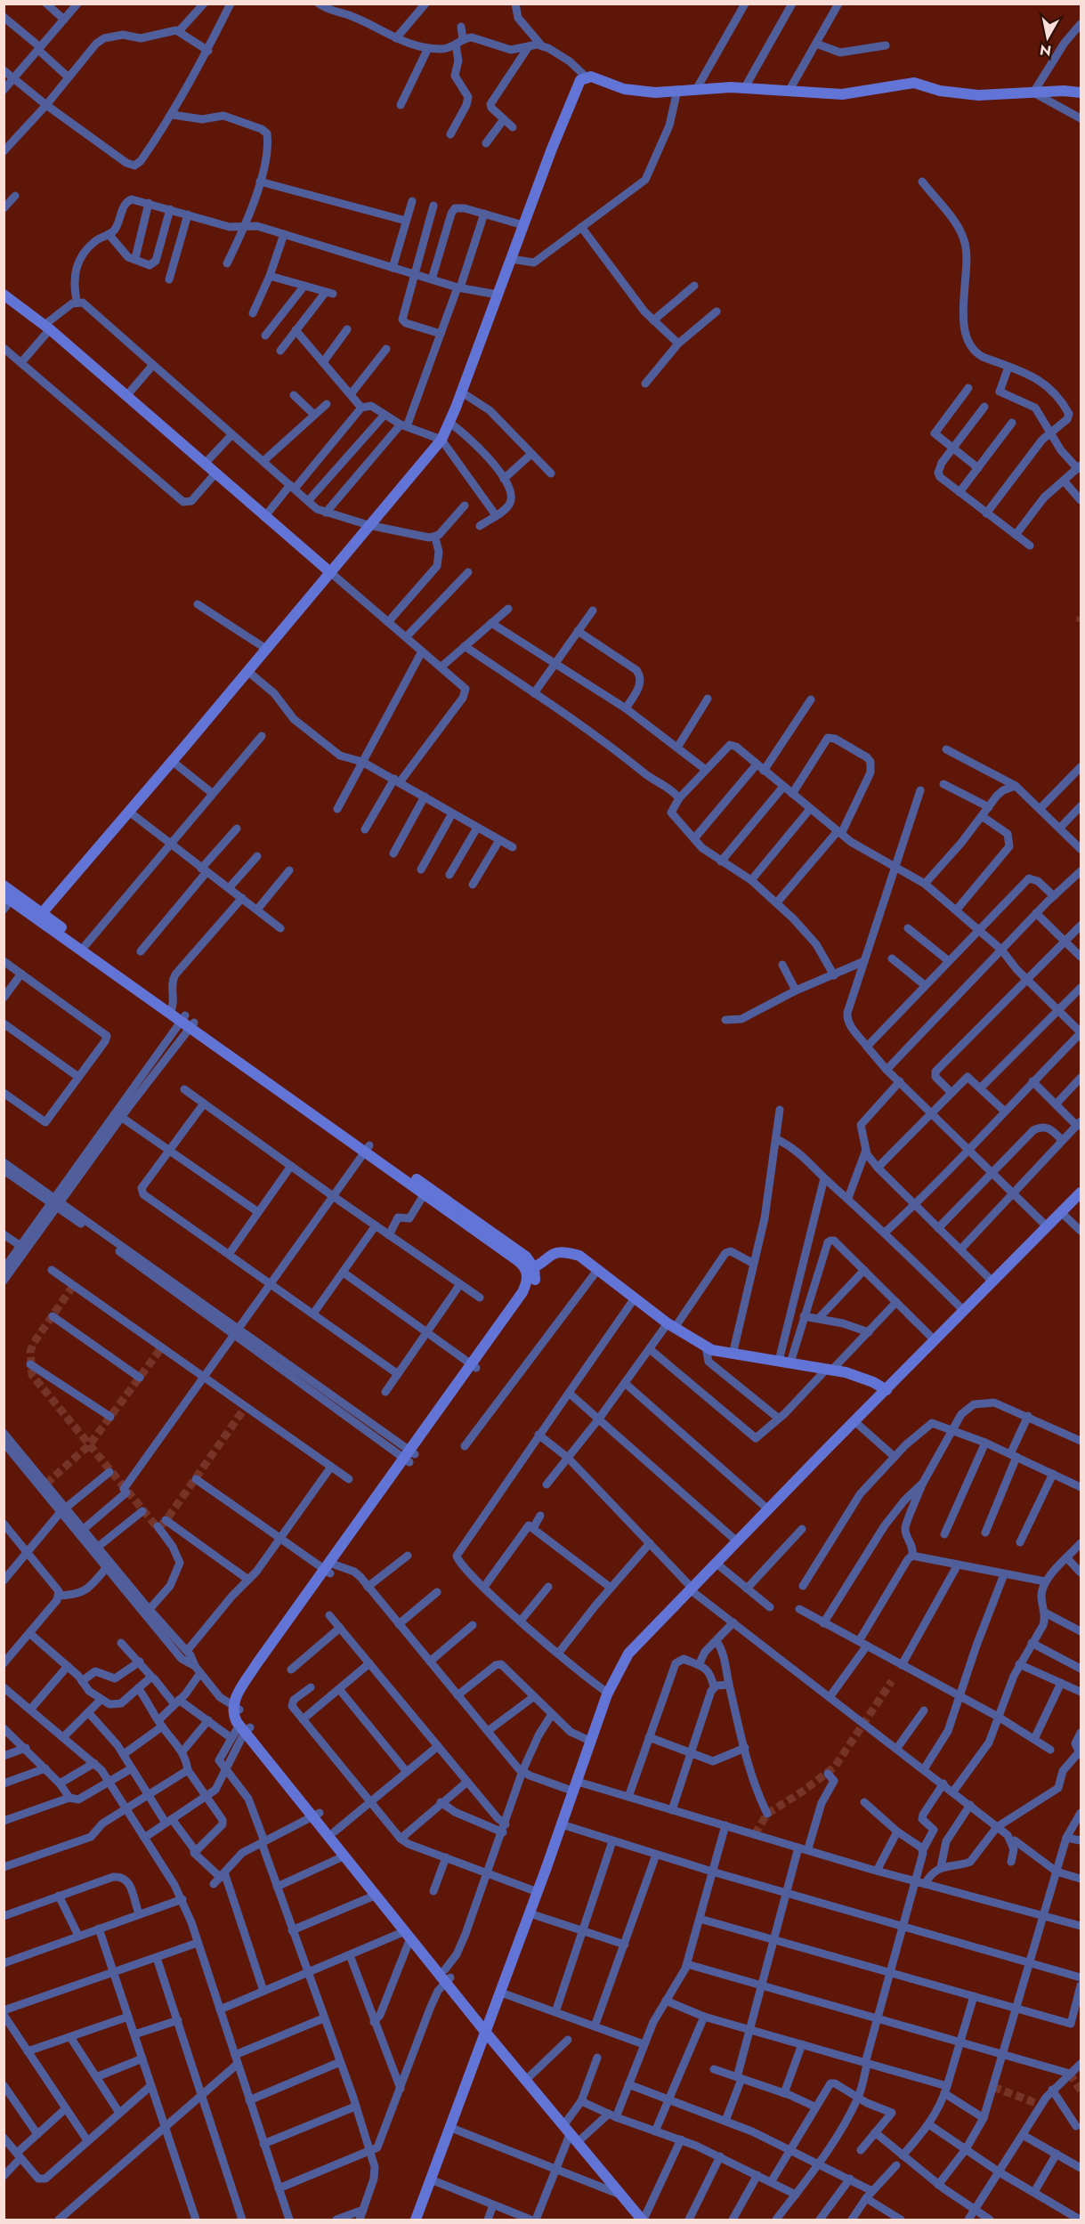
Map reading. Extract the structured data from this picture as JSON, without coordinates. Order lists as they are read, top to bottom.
{
  "north": "bottom"
}
